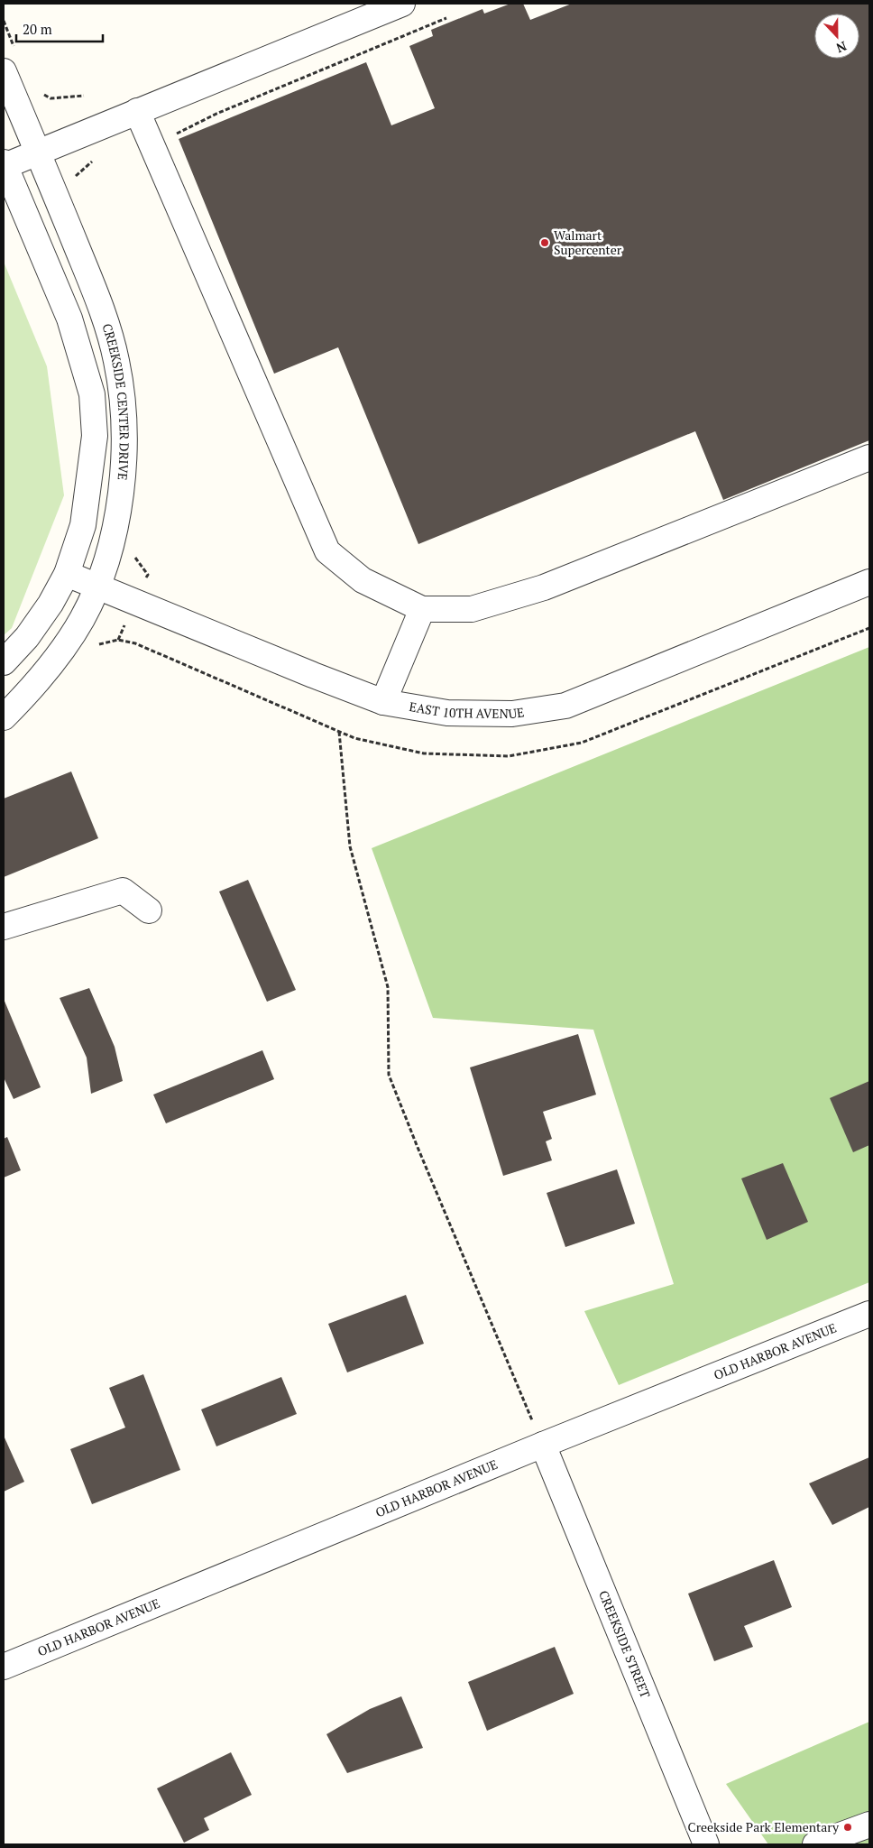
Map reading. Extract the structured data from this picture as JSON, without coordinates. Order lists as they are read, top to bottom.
{
  "streets": {
    "street": [
      "CREEKSIDE CENTER DRIVE",
      "EAST 10TH AVENUE",
      "OLD HARBOR AVENUE",
      "CREEKSIDE STREET"
    ]
  },
  "crossings": [
    ["CREEKSIDE CENTER DRIVE", "EAST 10TH AVENUE"],
    ["OLD HARBOR AVENUE", "CREEKSIDE STREET"]
  ],
  "places": ["Walmart Supercenter", "Creekside Park Elementary"],
  "scale_bar": "20 m",
  "north": "bottom"
}
